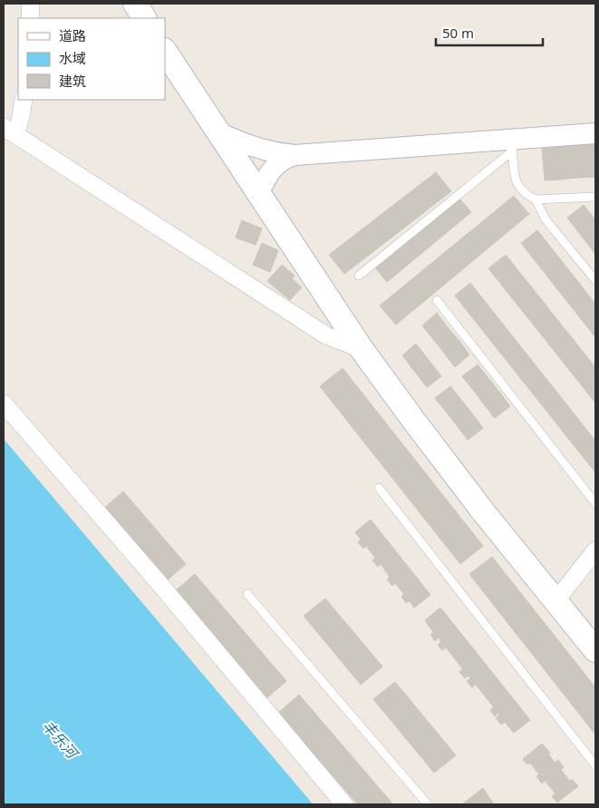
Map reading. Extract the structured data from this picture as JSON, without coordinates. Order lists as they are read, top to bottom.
{
  "water": ["丰乐河"],
  "legend": ["道路", "水域", "建筑"],
  "scale_bar": "50 m"
}
